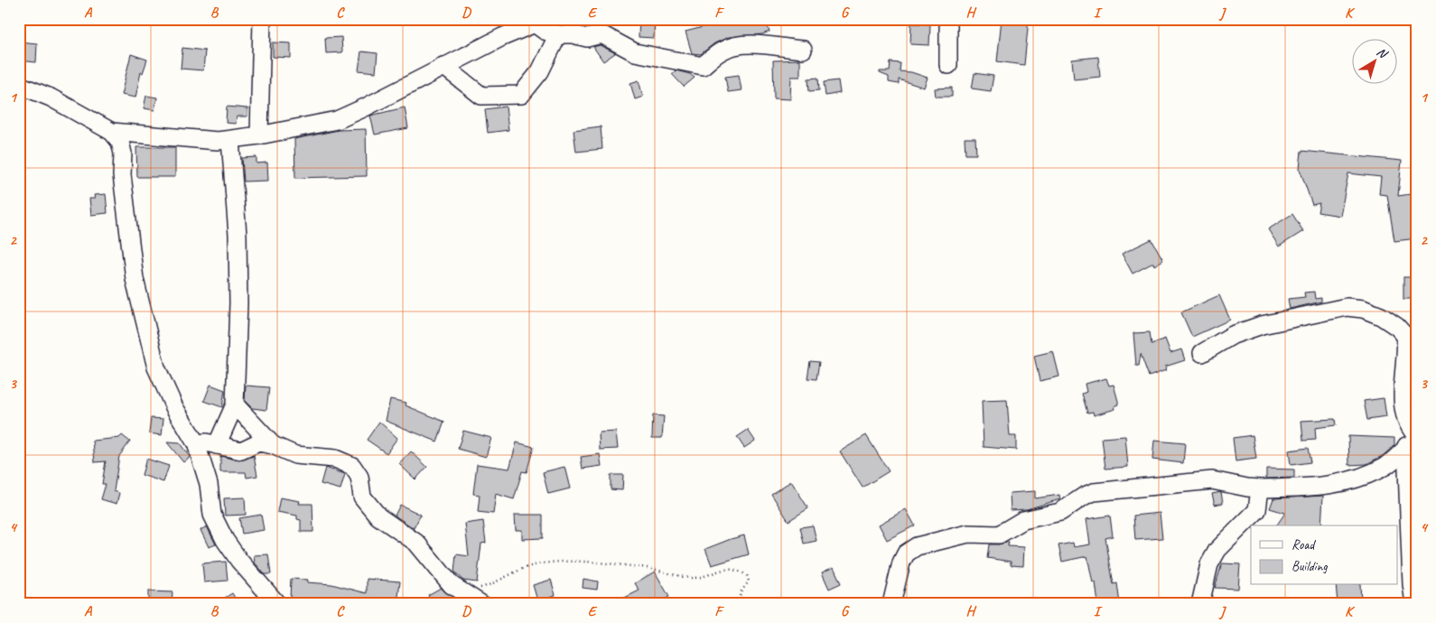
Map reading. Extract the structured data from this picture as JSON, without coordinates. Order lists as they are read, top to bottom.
{
  "legend": ["Road", "Building"],
  "north": "top right",
  "grid": {
    "columns": [
      "A",
      "B",
      "C",
      "D",
      "E",
      "F",
      "G",
      "H",
      "I",
      "J",
      "K"
    ],
    "rows": [
      "1",
      "2",
      "3",
      "4"
    ]
  }
}
